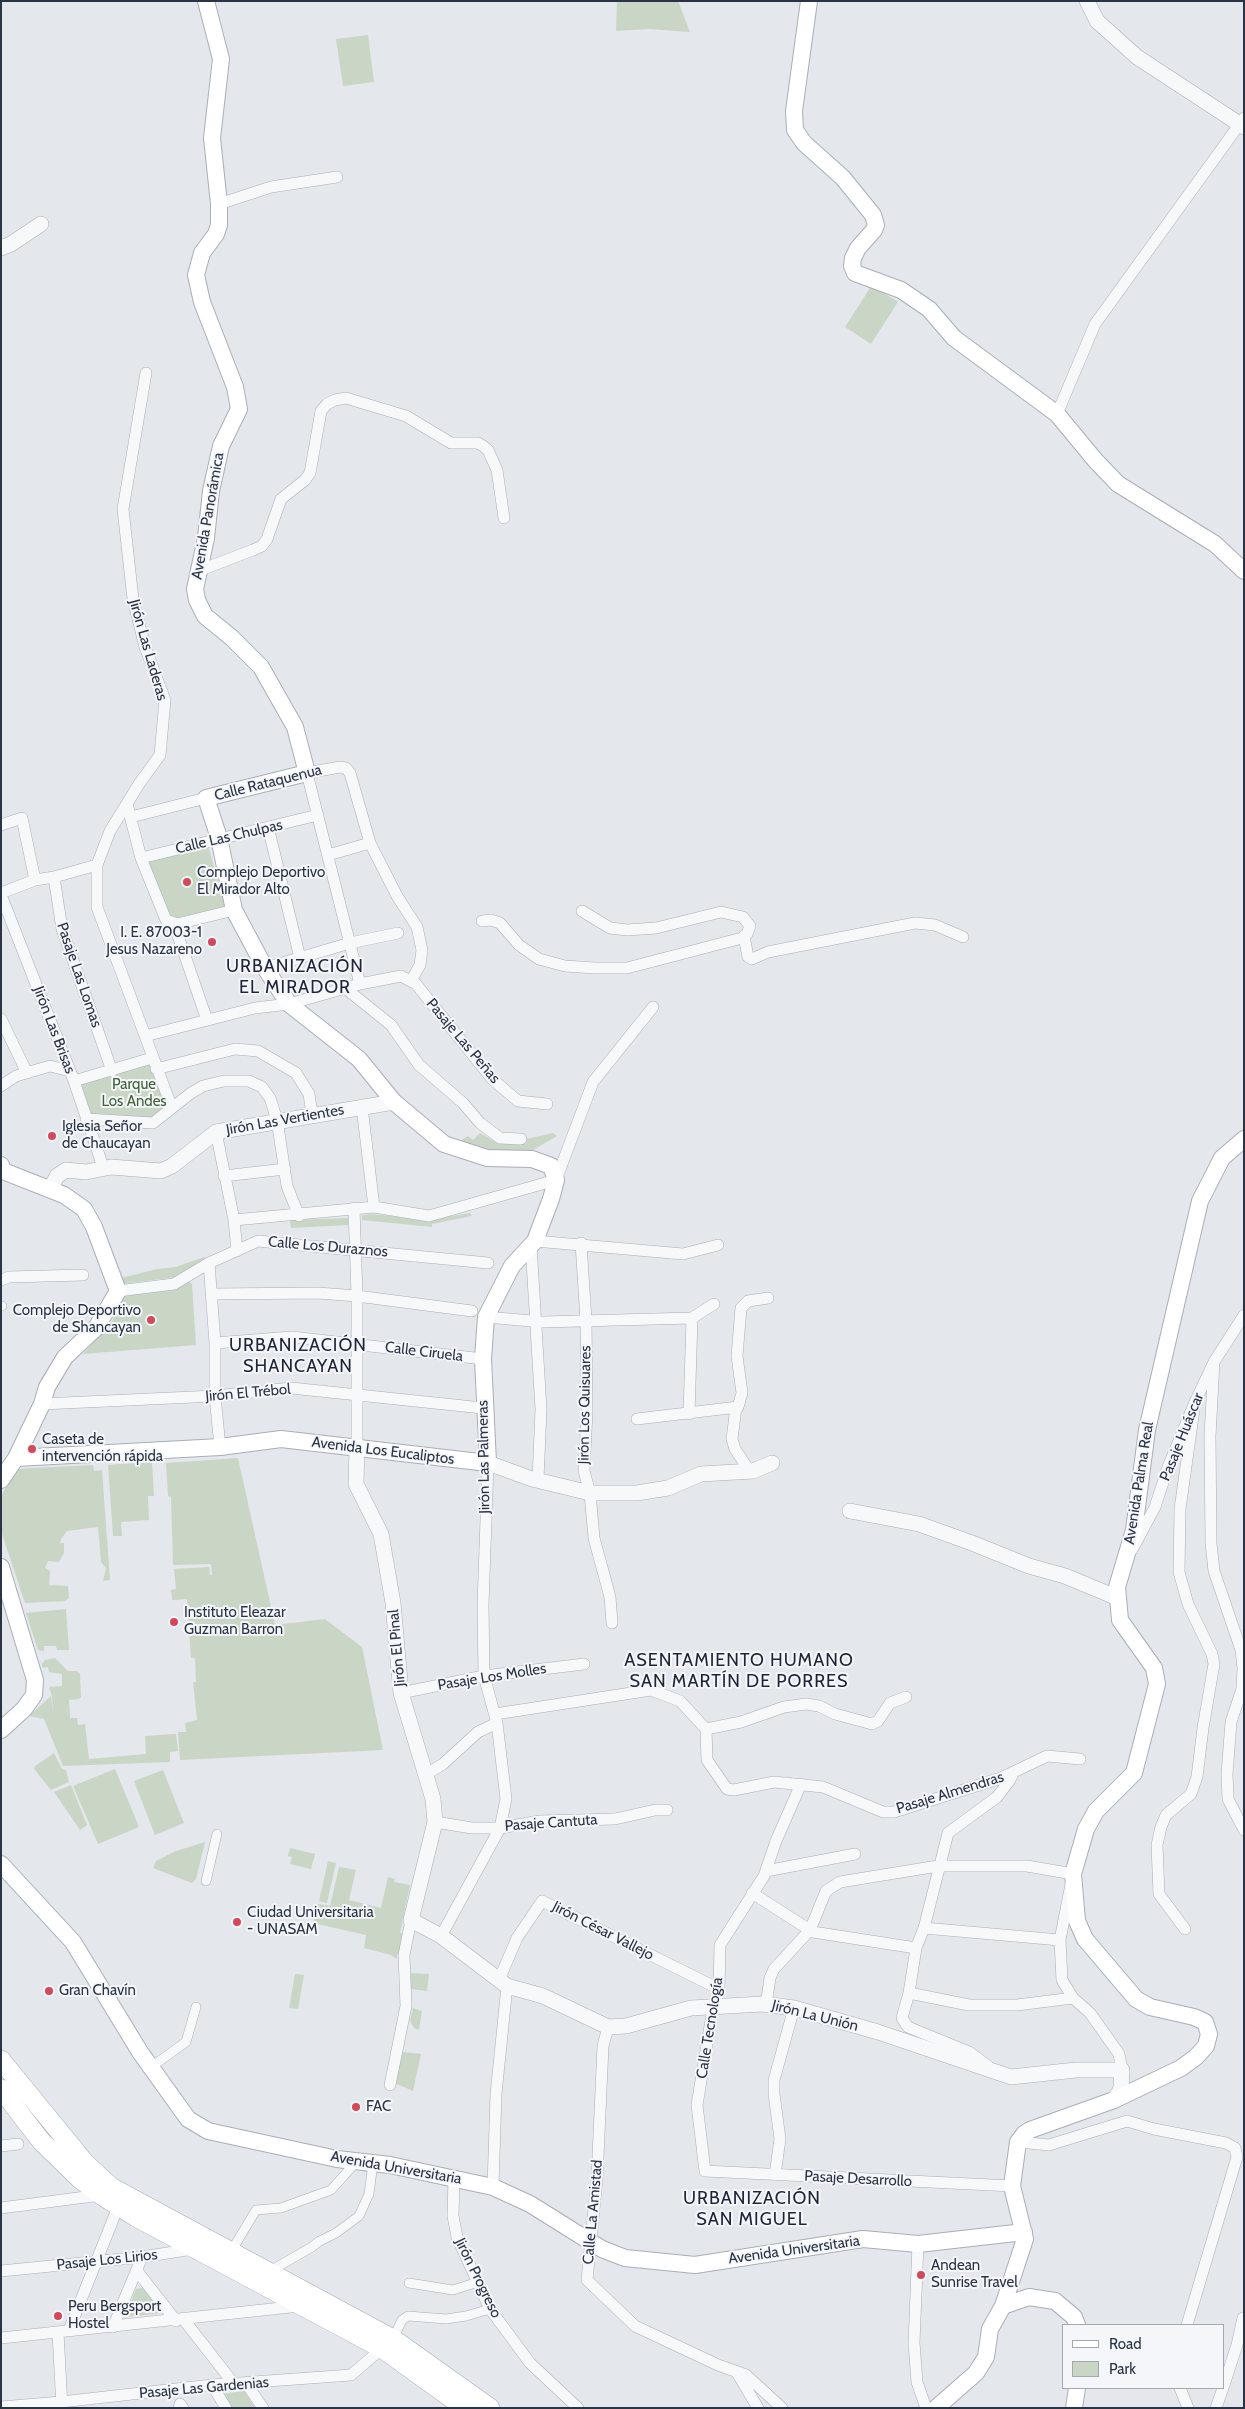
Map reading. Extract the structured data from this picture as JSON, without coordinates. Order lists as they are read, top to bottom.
{
  "streets": {
    "main road": [
      "Avenida Panorámica",
      "Calle Rataquenua",
      "Avenida Los Eucaliptos",
      "Jirón Las Palmeras",
      "Avenida Palma Real",
      "Avenida Universitaria"
    ],
    "street": [
      "Jirón Las Laderas",
      "Calle Las Chulpas",
      "Pasaje Las Lomas",
      "Jirón Las Brisas",
      "Pasaje Las Peñas",
      "Jirón Las Vertientes",
      "Calle Los Duraznos",
      "Calle Ciruela",
      "Jirón El Trébol",
      "Jirón Los Quisuares",
      "Pasaje Huáscar",
      "Jirón El Pinal",
      "Pasaje Los Molles",
      "Pasaje Almendras",
      "Pasaje Cantuta",
      "Jirón César Vallejo",
      "Jirón La Unión",
      "Calle Tecnología",
      "Pasaje Desarrollo",
      "Calle La Amistad",
      "Pasaje Los Lirios",
      "Jirón Progreso",
      "Pasaje Las Gardenias"
    ]
  },
  "crossings": [
    ["Avenida Panorámica", "Calle Rataquenua"],
    ["Jirón Las Brisas", "Jirón Las Vertientes"],
    ["Calle Los Duraznos", "Jirón El Pinal"],
    ["Calle Ciruela", "Jirón Las Palmeras"],
    ["Calle Ciruela", "Jirón El Pinal"],
    ["Jirón El Trébol", "Jirón Las Palmeras"],
    ["Jirón El Trébol", "Jirón El Pinal"],
    ["Jirón Los Quisuares", "Avenida Los Eucaliptos"],
    ["Pasaje Huáscar", "Avenida Palma Real"],
    ["Avenida Los Eucaliptos", "Jirón Las Palmeras"],
    ["Avenida Los Eucaliptos", "Jirón El Pinal"],
    ["Jirón Las Palmeras", "Pasaje Los Molles"],
    ["Jirón Las Palmeras", "Pasaje Cantuta"],
    ["Jirón El Pinal", "Pasaje Los Molles"],
    ["Jirón El Pinal", "Pasaje Cantuta"],
    ["Pasaje Almendras", "Calle Tecnología"],
    ["Jirón César Vallejo", "Calle Tecnología"],
    ["Jirón César Vallejo", "Avenida Universitaria"],
    ["Jirón La Unión", "Calle Tecnología"],
    ["Jirón La Unión", "Calle La Amistad"],
    ["Calle Tecnología", "Pasaje Desarrollo"],
    ["Avenida Universitaria", "Calle La Amistad"],
    ["Avenida Universitaria", "Jirón Progreso"]
  ],
  "districts": [
    "URBANIZACIÓN EL MIRADOR",
    "URBANIZACIÓN SHANCAYAN",
    "ASENTAMIENTO HUMANO SAN MARTÍN DE PORRES",
    "URBANIZACIÓN SAN MIGUEL"
  ],
  "parks": ["Parque Los Andes"],
  "places": [
    "Complejo Deportivo El Mirador Alto",
    "I. E. 87003-1 Jesus Nazareno",
    "Iglesia Señor de Chaucayan",
    "Complejo Deportivo de Shancayan",
    "Caseta de intervención rápida",
    "Instituto Eleazar Guzman Barron",
    "Ciudad Universitaria - UNASAM",
    "Gran Chavín",
    "FAC",
    "Andean Sunrise Travel",
    "Peru Bergsport Hostel"
  ],
  "legend": ["Road", "Park"]
}
